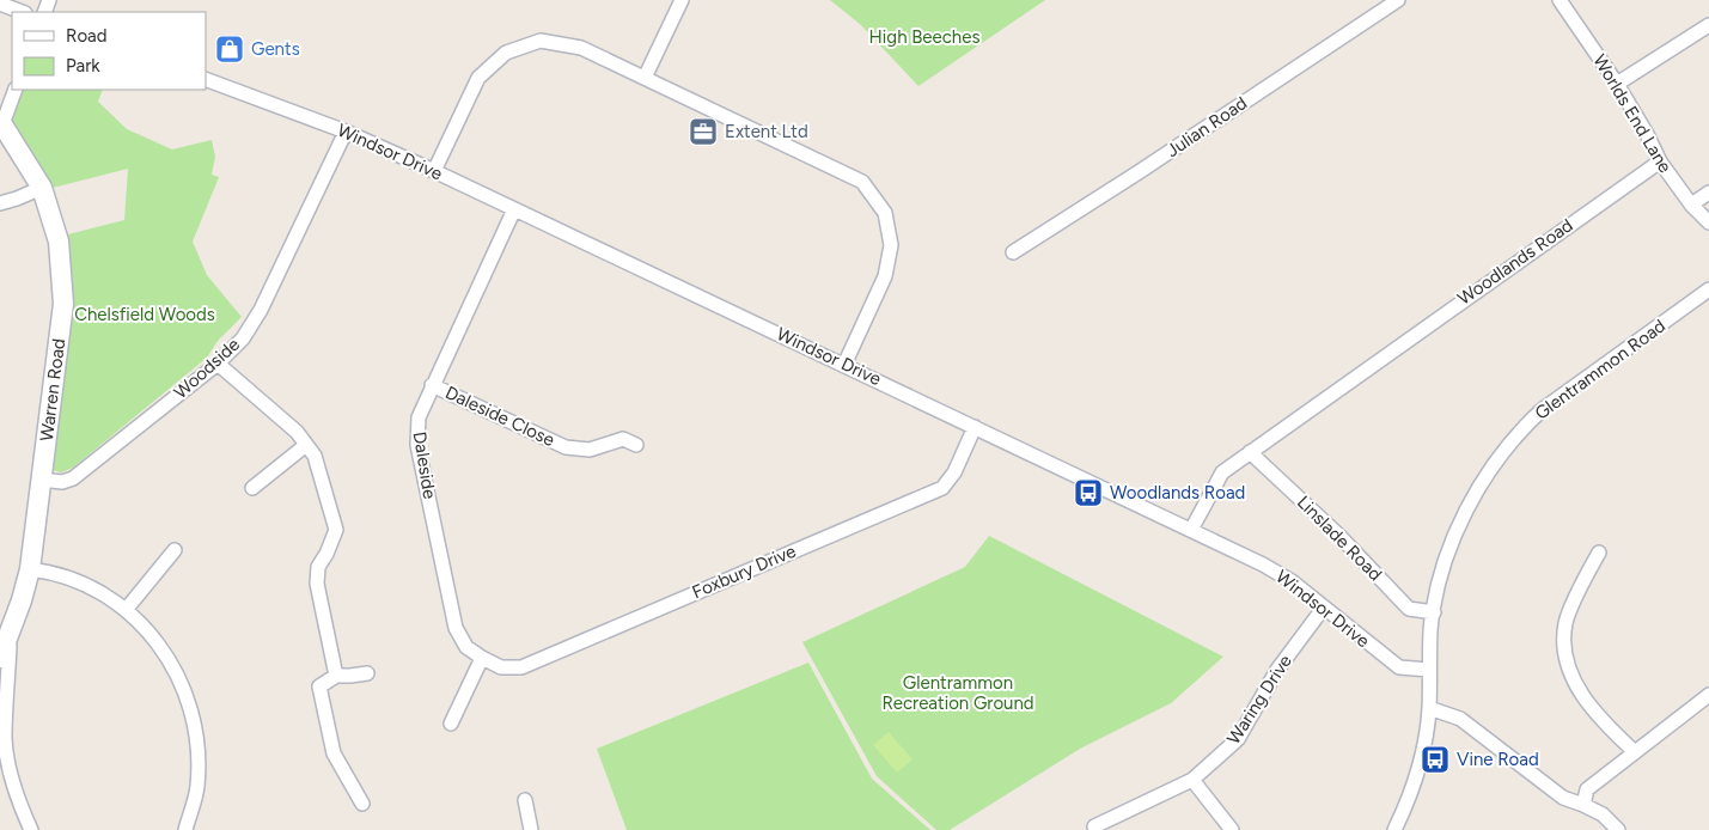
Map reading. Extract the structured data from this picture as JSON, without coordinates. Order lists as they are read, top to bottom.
{
  "streets": {
    "street": [
      "Worlds End Lane",
      "Julian Road",
      "Windsor Drive",
      "Woodlands Road",
      "Woodside",
      "Glentrammon Road",
      "Warren Road",
      "Daleside Close",
      "Daleside",
      "Linslade Road",
      "Foxbury Drive",
      "Waring Drive"
    ]
  },
  "crossings": [
    ["Worlds End Lane", "Woodlands Road"],
    ["Windsor Drive", "Woodlands Road"],
    ["Windsor Drive", "Woodside"],
    ["Windsor Drive", "Glentrammon Road"],
    ["Windsor Drive", "Daleside"],
    ["Windsor Drive", "Foxbury Drive"],
    ["Windsor Drive", "Waring Drive"],
    ["Woodlands Road", "Linslade Road"],
    ["Woodside", "Warren Road"],
    ["Glentrammon Road", "Linslade Road"],
    ["Daleside Close", "Daleside"],
    ["Daleside", "Foxbury Drive"]
  ],
  "parks": ["High Beeches", "Chelsfield Woods", "Glentrammon Recreation Ground"],
  "places": {
    "shop": ["Gents"],
    "office": ["Extent Ltd"],
    "bus stop": ["Woodlands Road", "Vine Road"]
  },
  "legend": ["Road", "Park"]
}
